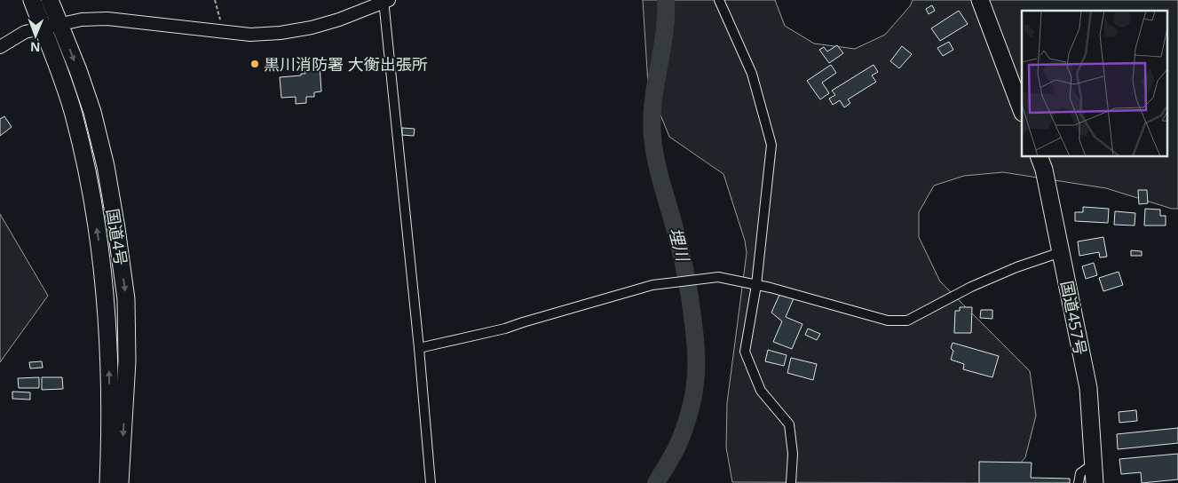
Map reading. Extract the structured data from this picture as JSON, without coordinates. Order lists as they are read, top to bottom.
{
  "streets": {
    "highway": ["国道4号", "国道457号"]
  },
  "water": ["埋川"],
  "places": ["黒川消防署 大衡出張所"],
  "north": "bottom"
}
